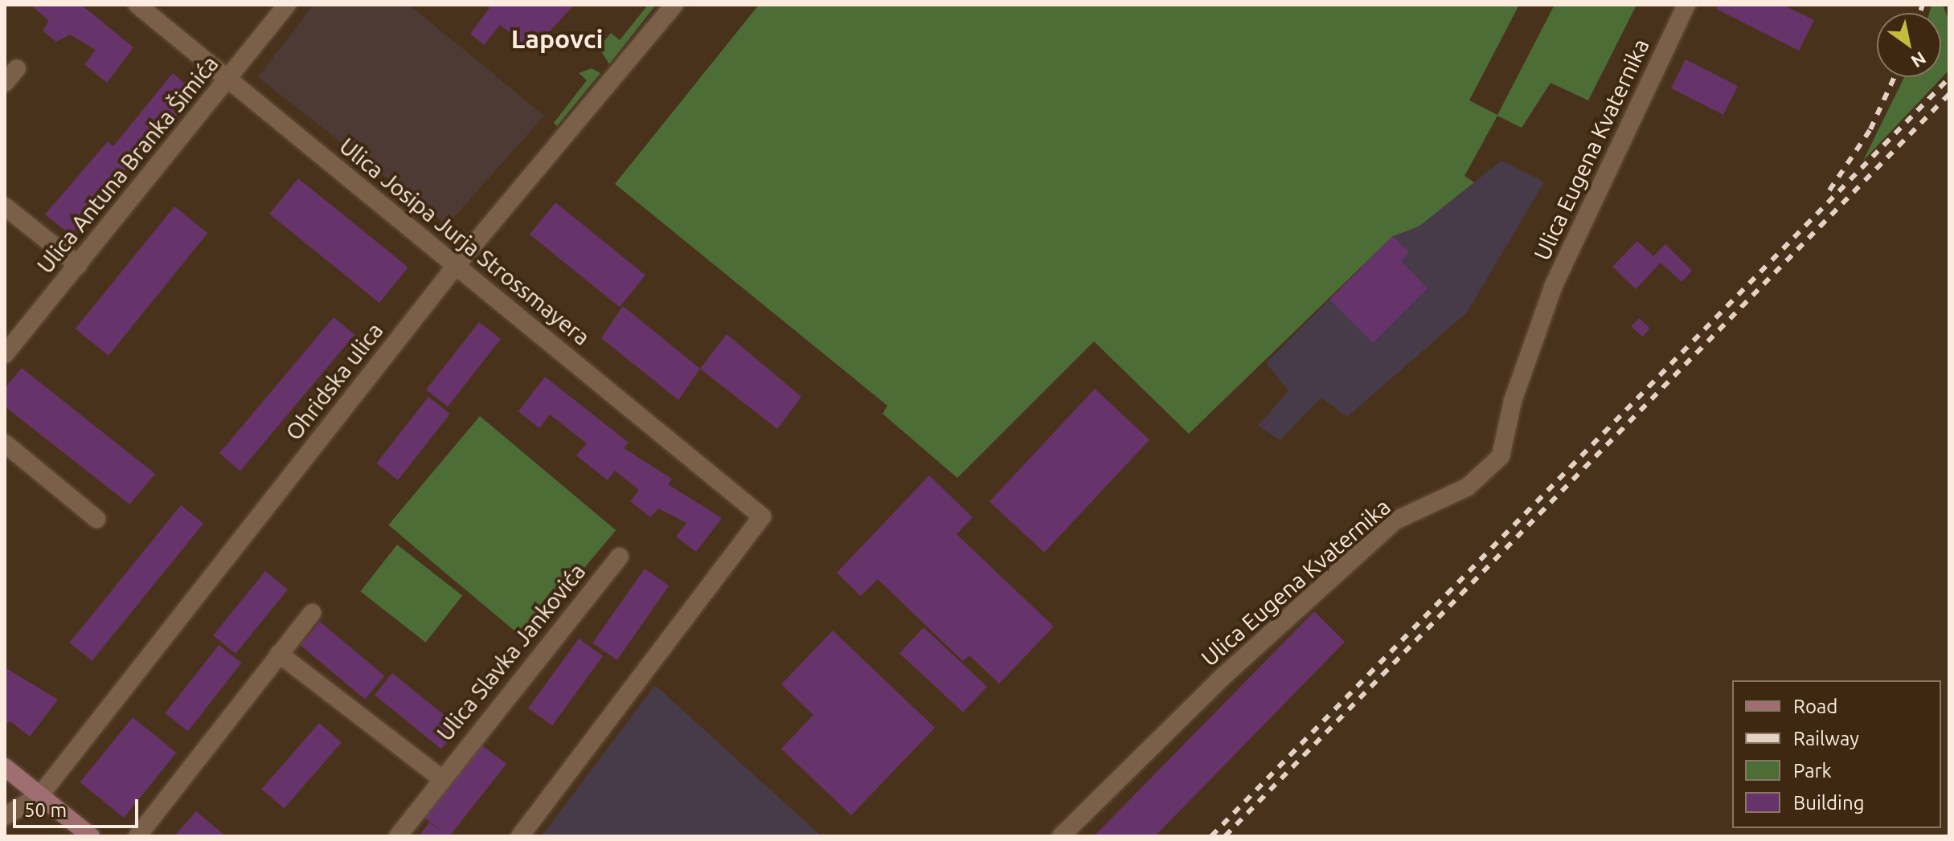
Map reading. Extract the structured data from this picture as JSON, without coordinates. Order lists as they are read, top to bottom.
{
  "streets": {
    "street": [
      "Ulica Eugena Kvaternika",
      "Ulica Antuna Branka Šimića",
      "Ulica Josipa Jurja Strossmayera",
      "Ohridska ulica",
      "Ulica Slavka Jankovića"
    ]
  },
  "crossings": [
    ["Ulica Antuna Branka Šimića", "Ulica Josipa Jurja Strossmayera"],
    ["Ulica Josipa Jurja Strossmayera", "Ohridska ulica"]
  ],
  "districts": ["Lapovci"],
  "legend": [
    "Road",
    "Railway",
    "Park",
    "Building"
  ],
  "scale_bar": "50 m",
  "north": "bottom right"
}
